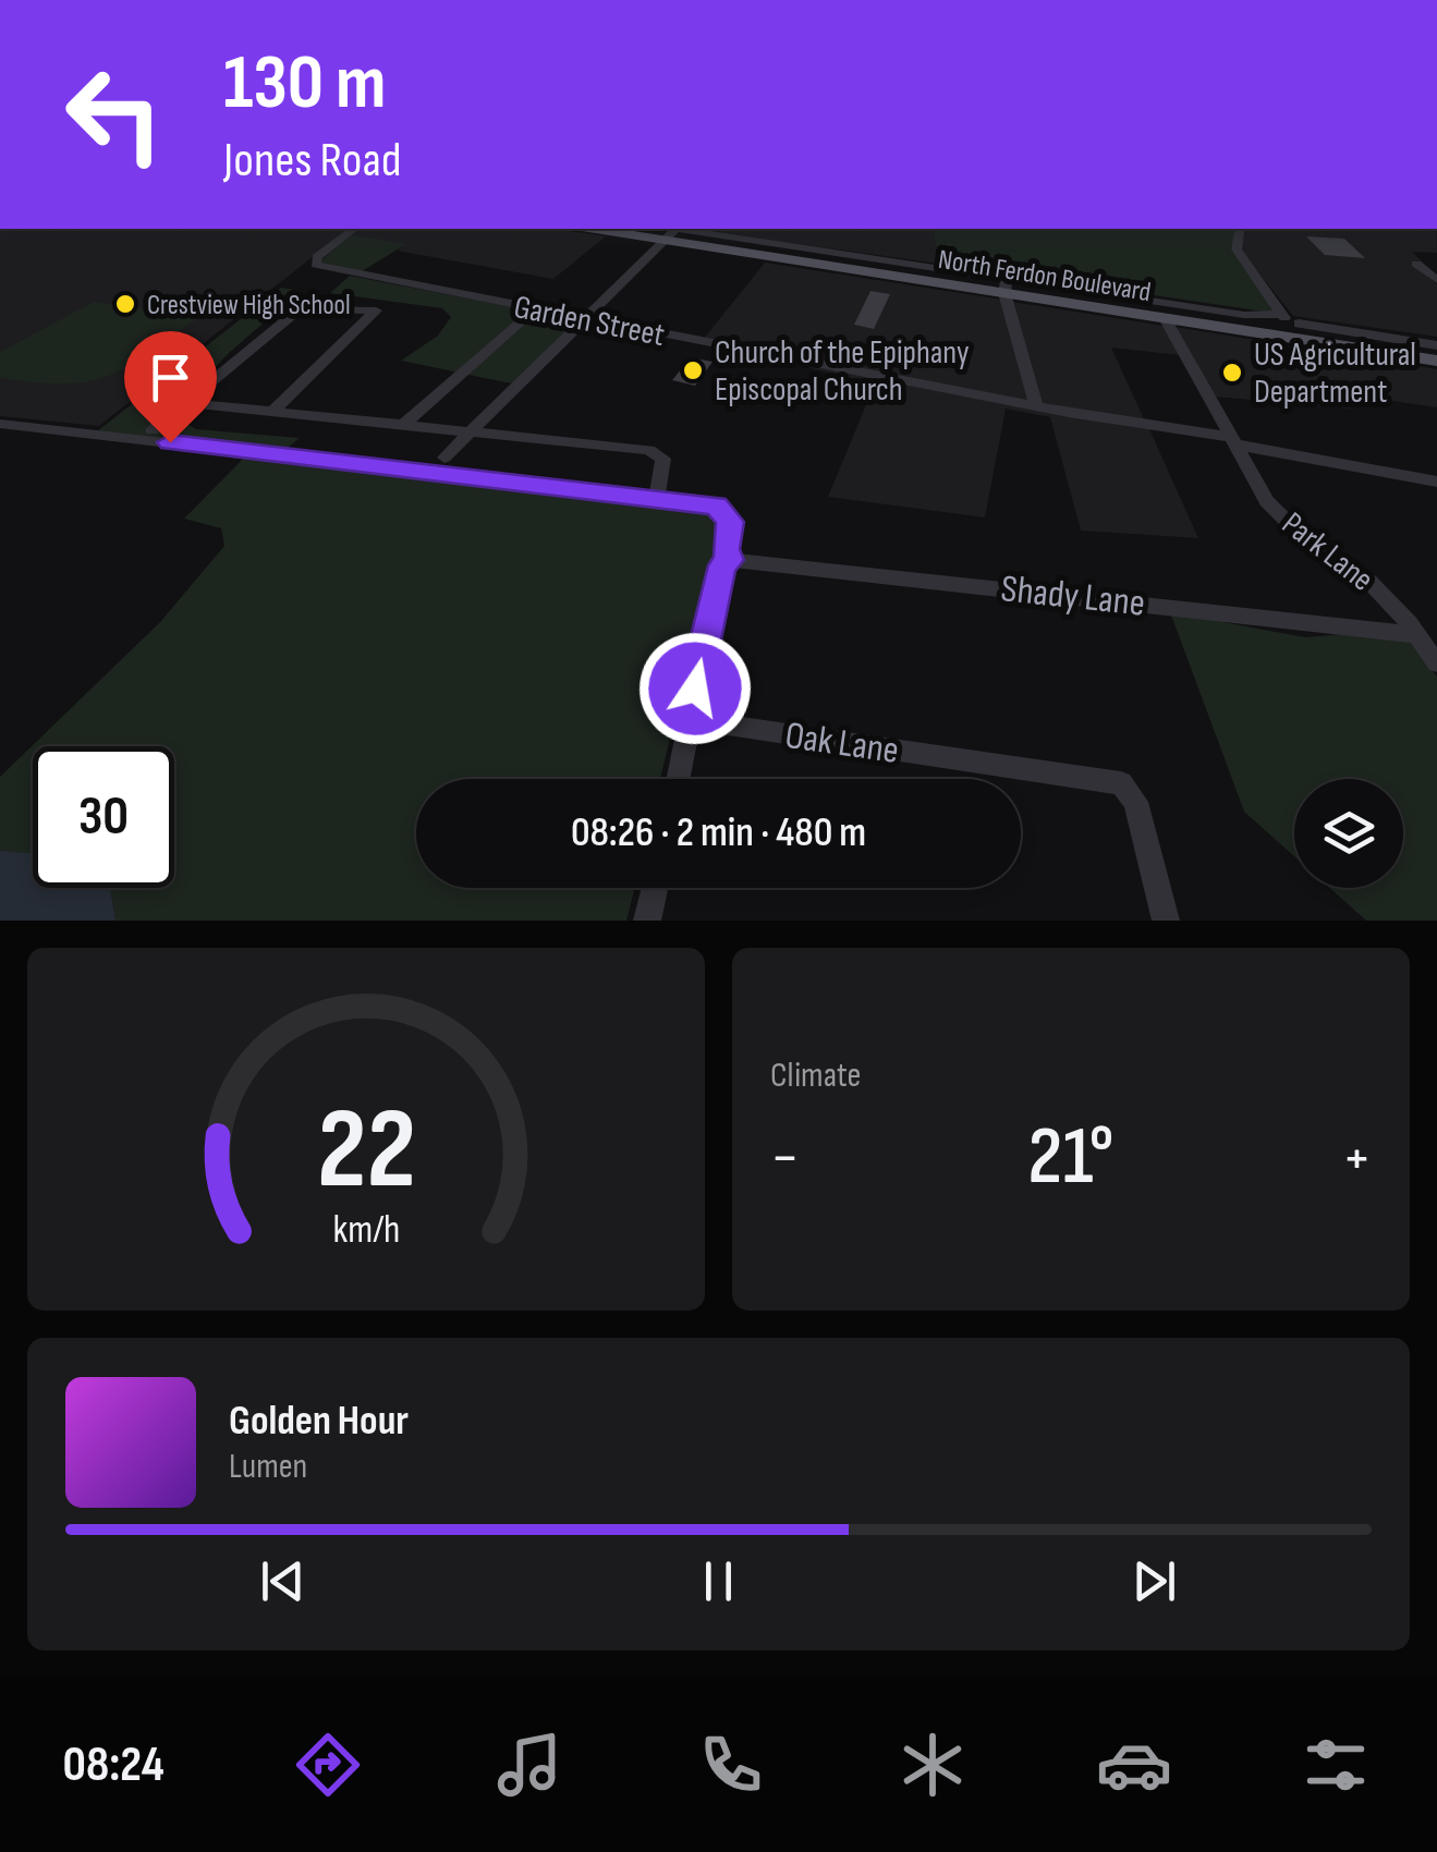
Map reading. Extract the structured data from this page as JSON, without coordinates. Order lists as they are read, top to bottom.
{
  "streets": {
    "main road": ["North Ferdon Boulevard"],
    "street": [
      "Garden Street",
      "Park Lane",
      "Shady Lane",
      "Oak Lane"
    ]
  },
  "crossings": [
    ["North Ferdon Boulevard", "Park Lane"],
    ["Garden Street", "Park Lane"],
    ["Park Lane", "Shady Lane"]
  ],
  "places": ["Crestview High School", "Church of the Epiphany Episcopal Church", "US Agricultural Department"],
  "page": {
    "turn": ["130 m", "Jones Road"],
    "limit": "30",
    "trip": "08:26 · 2 min · 480 m",
    "tile": "Climate",
    "heat": ["−", "21°", "+"],
    "song": ["Golden Hour", "Lumen"],
    "tabs": "08:24",
    "gauge": ["22", "km/h"]
  }
}
